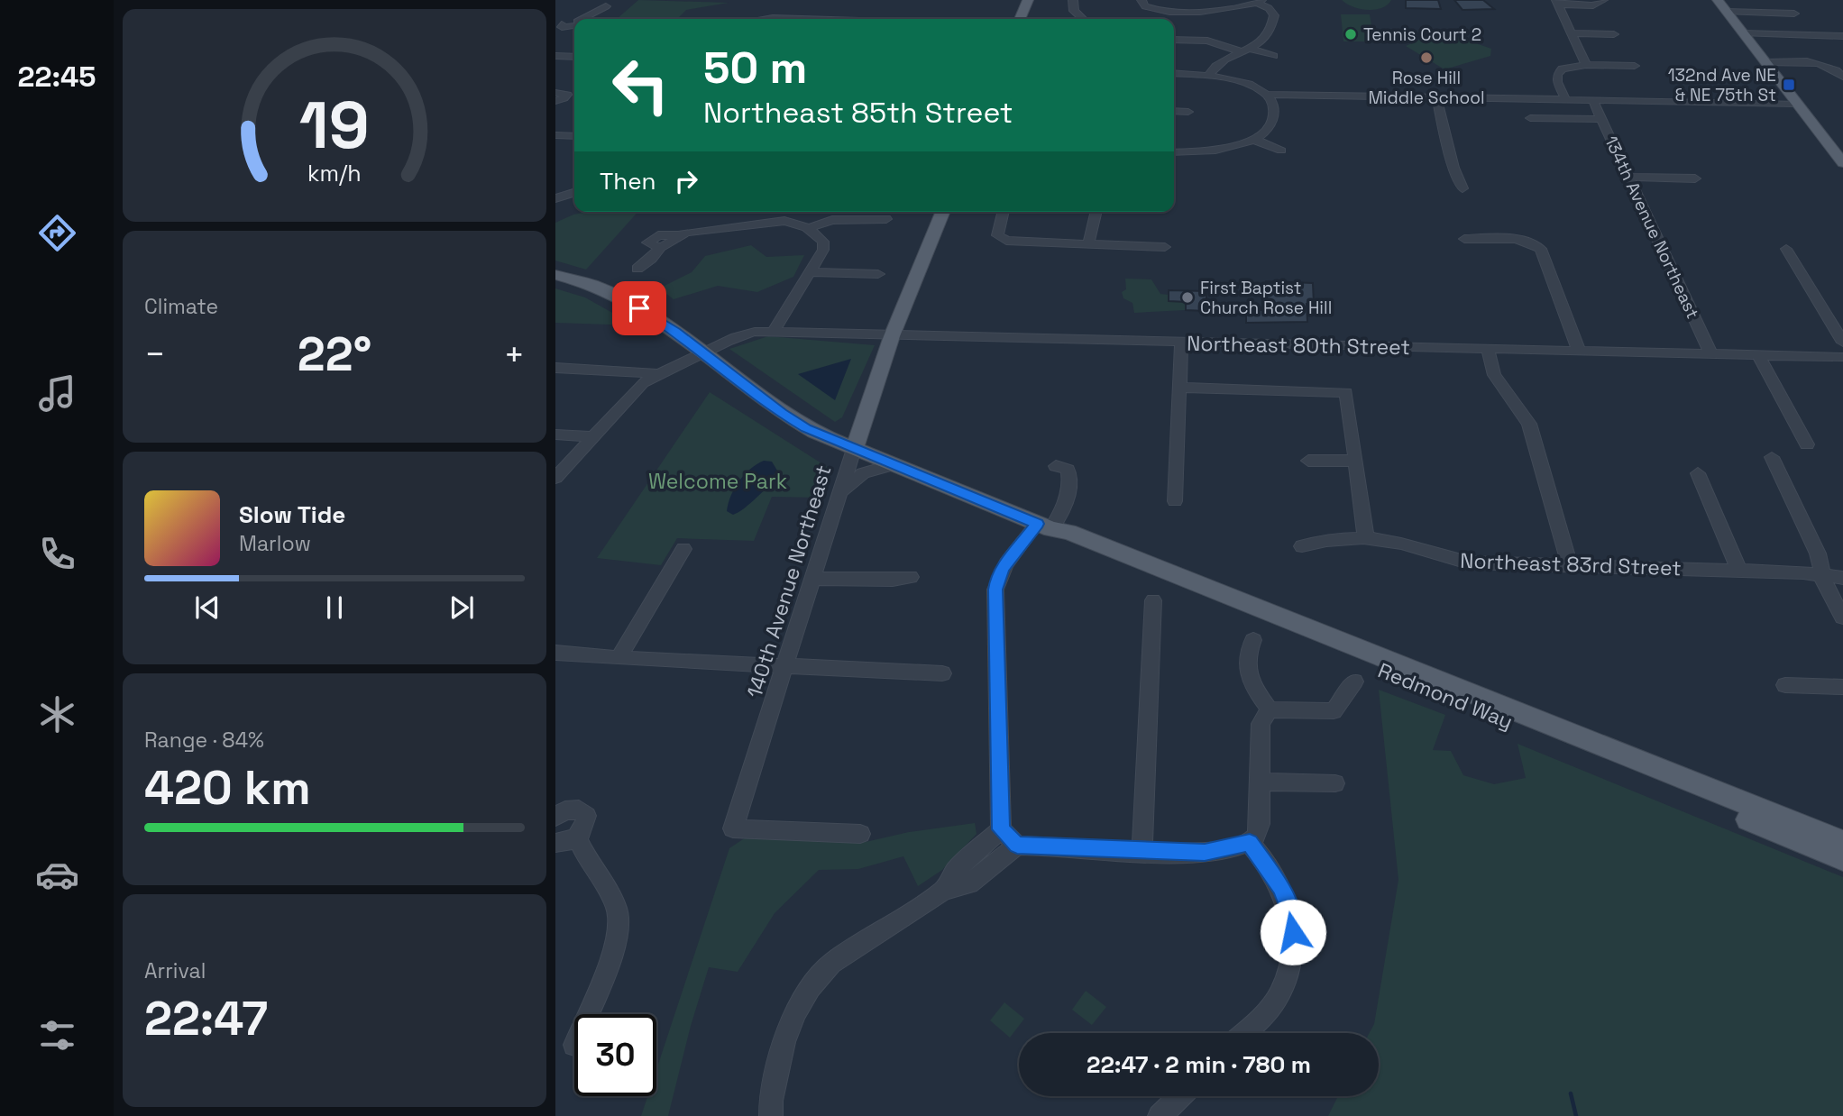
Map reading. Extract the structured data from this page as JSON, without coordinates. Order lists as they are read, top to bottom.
{
  "streets": {
    "main road": ["140th Avenue Northeast", "Redmond Way"],
    "street": ["134th Avenue Northeast", "Northeast 80th Street", "Northeast 83rd Street"]
  },
  "crossings": [
    ["134th Avenue Northeast", "Northeast 80th Street"],
    ["Northeast 80th Street", "140th Avenue Northeast"],
    ["Northeast 80th Street", "Redmond Way"],
    ["140th Avenue Northeast", "Redmond Way"]
  ],
  "parks": ["Welcome Park"],
  "places": {
    "other": ["Tennis Court 2", "Rose Hill Middle School", "First Baptist Church Rose Hill"],
    "transit": ["132nd Ave NE & NE 75th St"]
  },
  "page": {
    "tabs": "22:45",
    "turn": ["50 m", "Northeast 85th Street"],
    "then": "Then",
    "tile": [
      "Climate",
      ["Range · 84%", "420 km"],
      ["Arrival", "22:47"]
    ],
    "heat": ["−", "22°", "+"],
    "song": ["Slow Tide", "Marlow"],
    "limit": "30",
    "trip": "22:47 · 2 min · 780 m",
    "gauge": ["19", "km/h"]
  }
}
